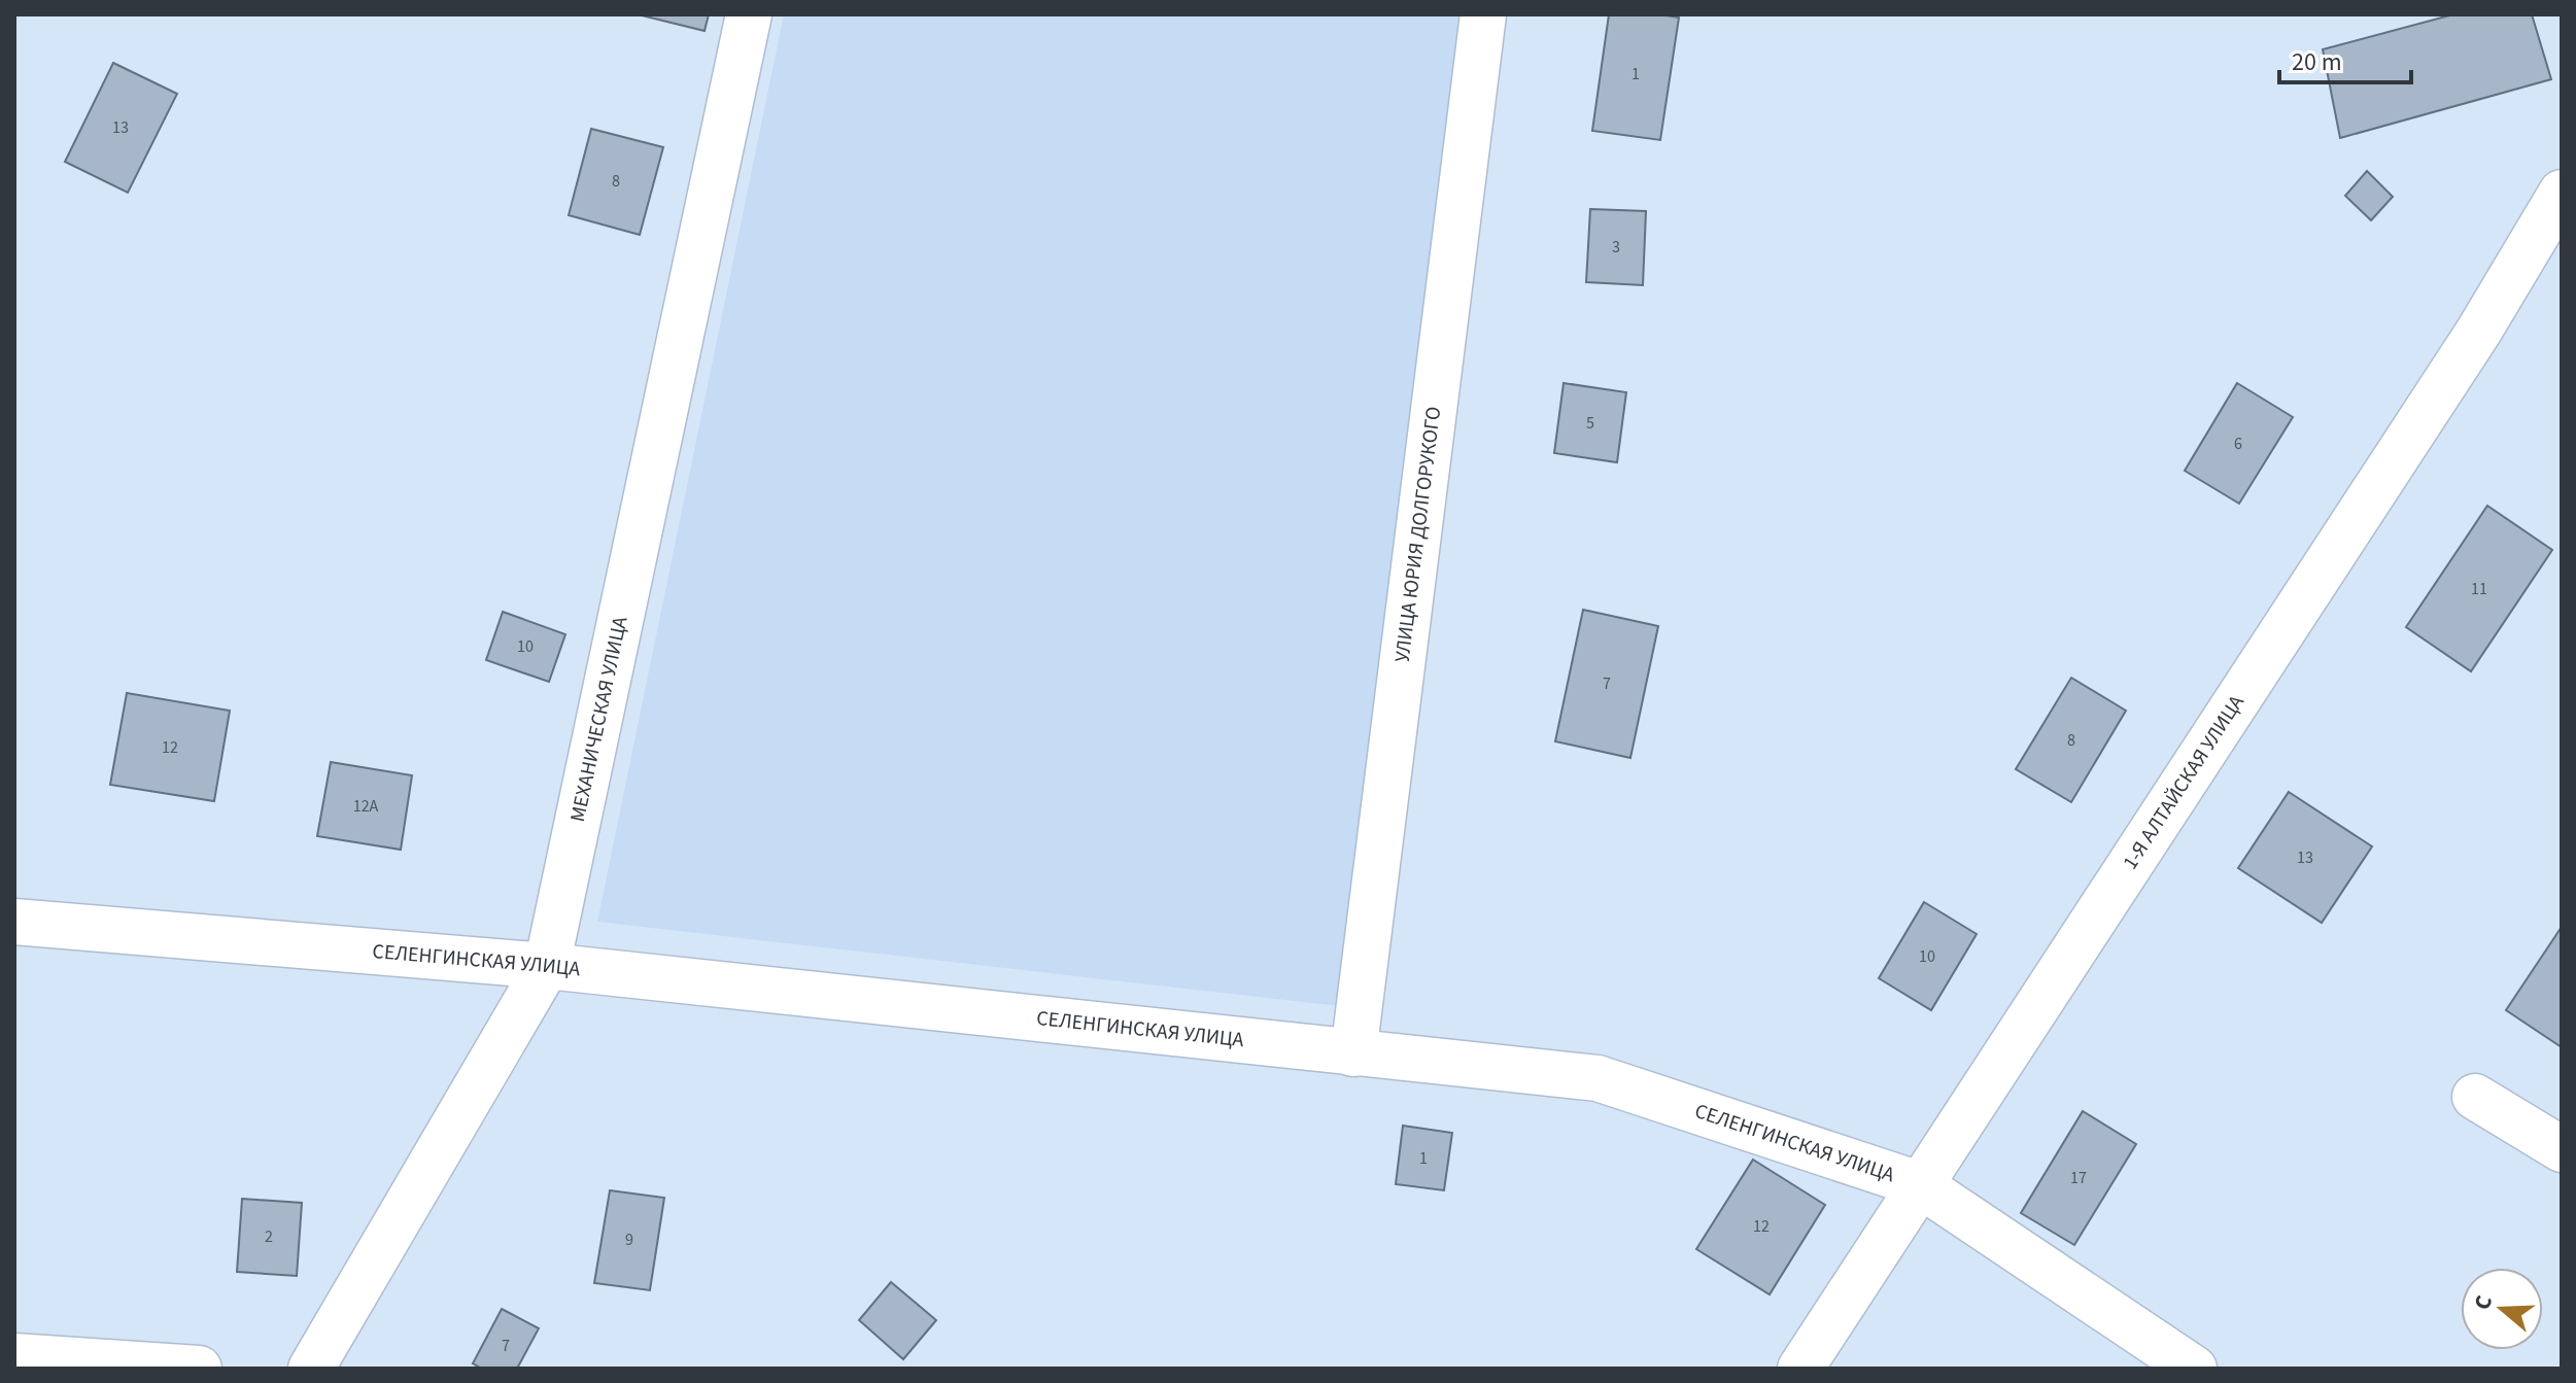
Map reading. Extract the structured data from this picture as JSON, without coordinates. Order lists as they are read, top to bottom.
{
  "streets": {
    "street": [
      "УЛИЦА ЮРИЯ ДОЛГОРУКОГО",
      "МЕХАНИЧЕСКАЯ УЛИЦА",
      "1-Я АЛТАЙСКАЯ УЛИЦА",
      "СЕЛЕНГИНСКАЯ УЛИЦА"
    ]
  },
  "crossings": [
    ["УЛИЦА ЮРИЯ ДОЛГОРУКОГО", "СЕЛЕНГИНСКАЯ УЛИЦА"],
    ["МЕХАНИЧЕСКАЯ УЛИЦА", "СЕЛЕНГИНСКАЯ УЛИЦА"],
    ["1-Я АЛТАЙСКАЯ УЛИЦА", "СЕЛЕНГИНСКАЯ УЛИЦА"]
  ],
  "house_numbers": [
    "1",
    "13",
    "8",
    "3",
    "5",
    "6",
    "11",
    "10",
    "7",
    "8",
    "12",
    "12А",
    "13",
    "10",
    "1",
    "17",
    "12",
    "2",
    "9",
    "7"
  ],
  "scale_bar": "20 m",
  "north": "left"
}
